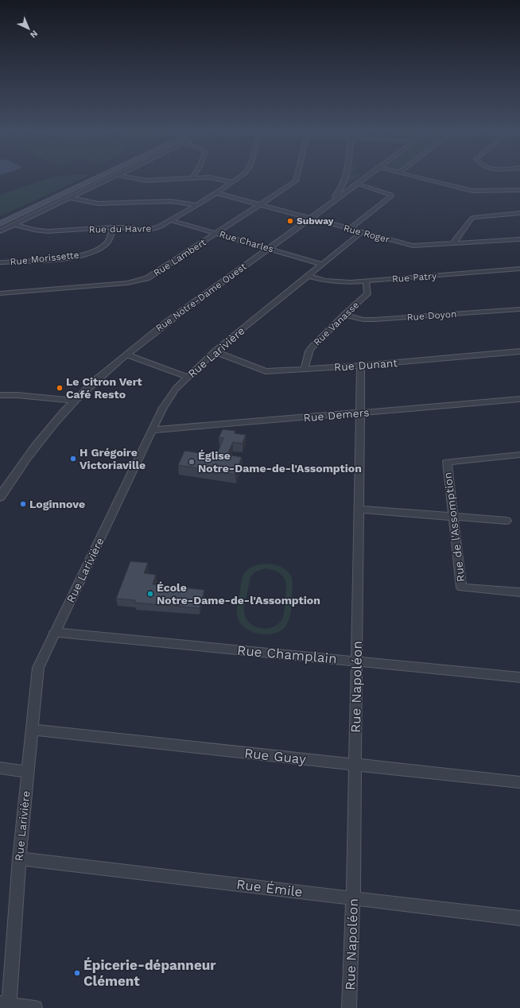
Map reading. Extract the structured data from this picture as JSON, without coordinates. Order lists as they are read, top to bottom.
{
  "streets": {
    "street": [
      "Rue du Havre",
      "Rue Roger",
      "Rue Charles",
      "Rue Lambert",
      "Rue Morissette",
      "Rue Patry",
      "Rue Notre-Dame Ouest",
      "Rue Doyon",
      "Rue Vanasse",
      "Rue Larivière",
      "Rue Dunant",
      "Rue Demers",
      "Rue de l'Assomption",
      "Rue Champlain",
      "Rue Napoléon",
      "Rue Guay",
      "Rue Émile"
    ]
  },
  "crossings": [
    ["Rue du Havre", "Rue Roger"],
    ["Rue du Havre", "Rue Charles"],
    ["Rue du Havre", "Rue Morissette"],
    ["Rue Roger", "Rue Lambert"],
    ["Rue Roger", "Rue Notre-Dame Ouest"],
    ["Rue Roger", "Rue Larivière"],
    ["Rue Charles", "Rue Lambert"],
    ["Rue Charles", "Rue Notre-Dame Ouest"],
    ["Rue Charles", "Rue Larivière"],
    ["Rue Patry", "Rue Vanasse"],
    ["Rue Patry", "Rue Larivière"],
    ["Rue Doyon", "Rue Vanasse"],
    ["Rue Vanasse", "Rue Dunant"],
    ["Rue Larivière", "Rue Dunant"],
    ["Rue Larivière", "Rue Demers"],
    ["Rue Larivière", "Rue Champlain"],
    ["Rue Larivière", "Rue Guay"],
    ["Rue Larivière", "Rue Émile"],
    ["Rue Dunant", "Rue Napoléon"],
    ["Rue Demers", "Rue Napoléon"],
    ["Rue Champlain", "Rue Napoléon"],
    ["Rue Napoléon", "Rue Guay"],
    ["Rue Napoléon", "Rue Émile"]
  ],
  "places": [
    "Subway",
    "Le Citron Vert Café Resto",
    "H Grégoire Victoriaville",
    "Église Notre-Dame-de-l'Assomption",
    "Loginnove",
    "École Notre-Dame-de-l'Assomption",
    "Épicerie-dépanneur Clément"
  ],
  "north": "bottom right"
}
